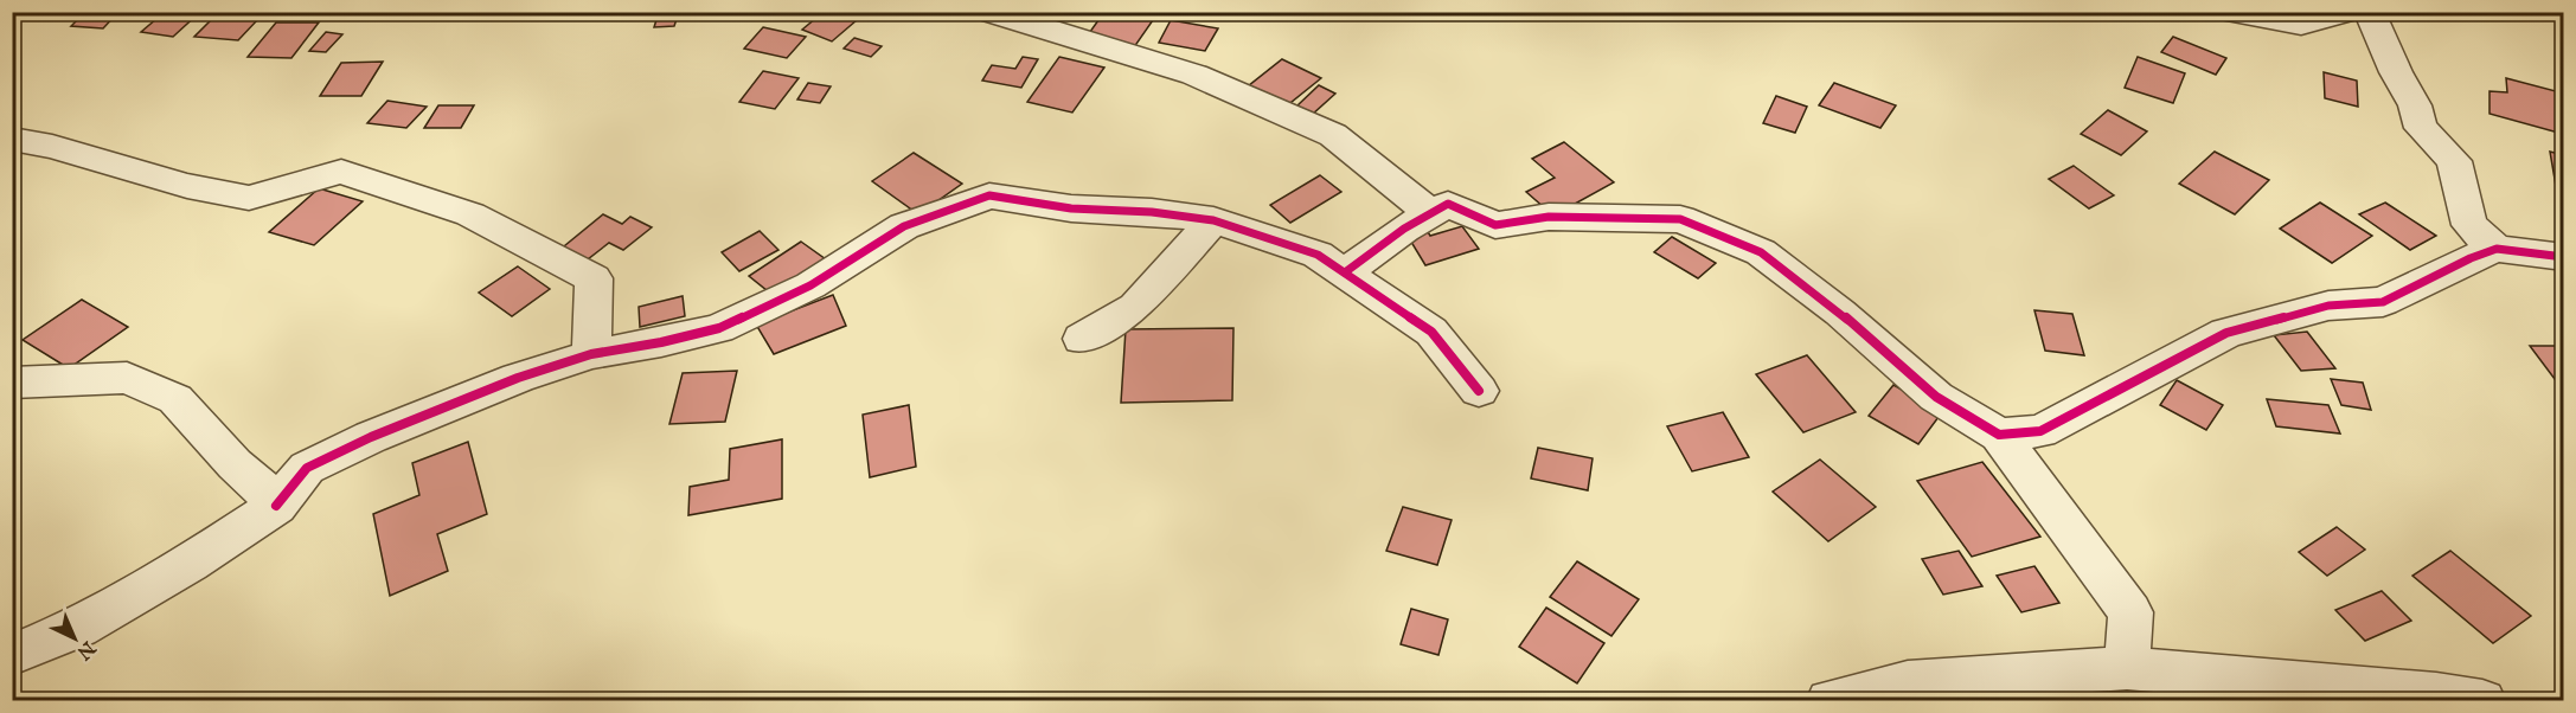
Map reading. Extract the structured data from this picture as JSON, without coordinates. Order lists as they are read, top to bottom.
{
  "north": "bottom right"
}
